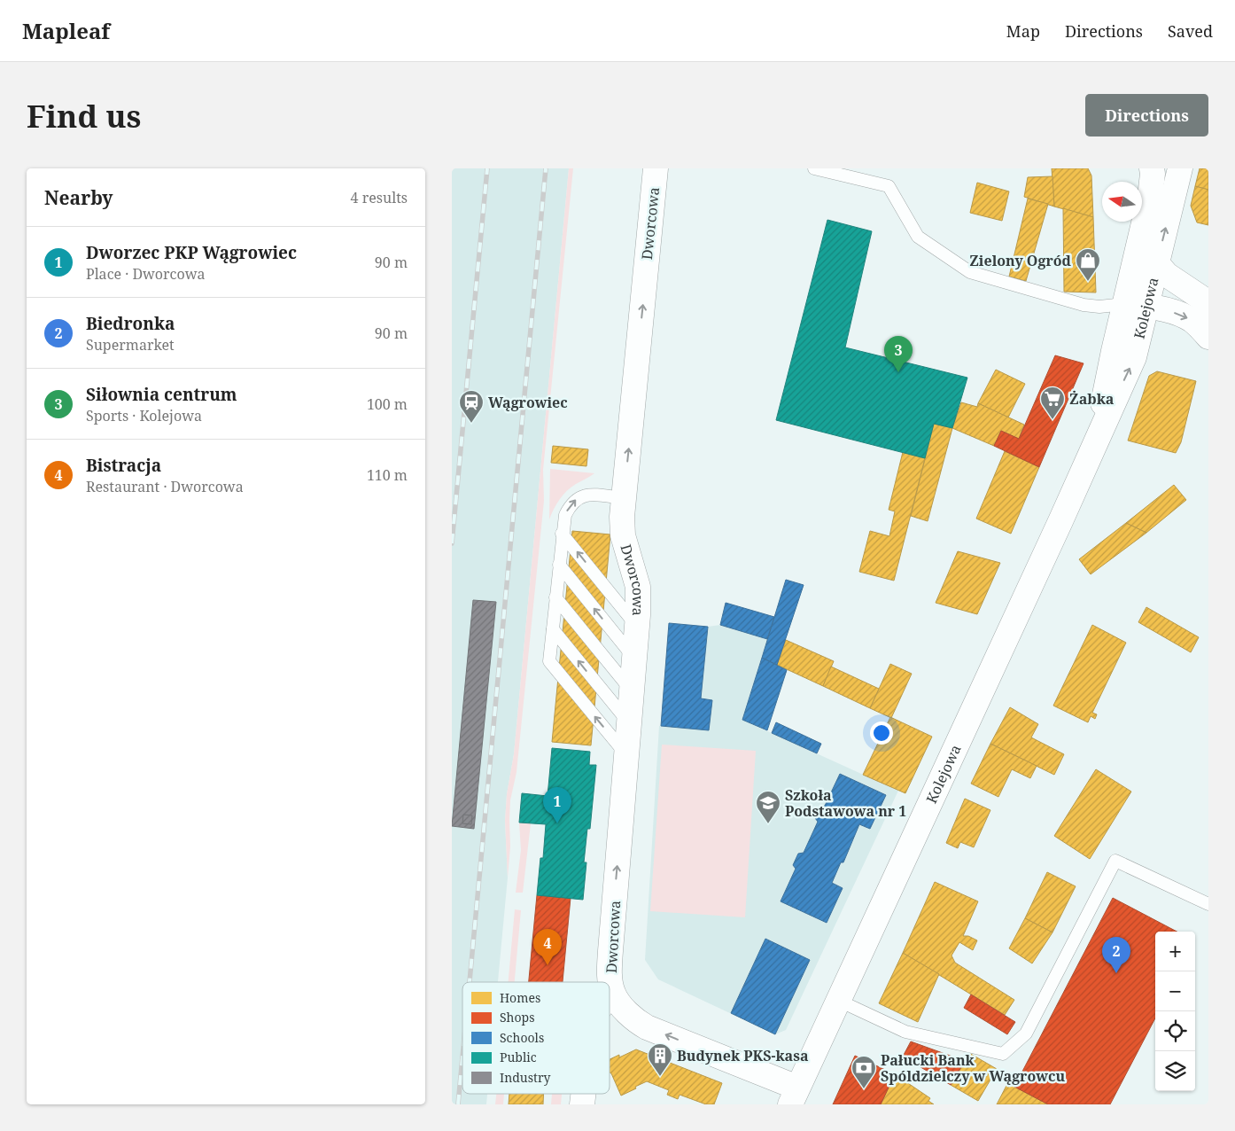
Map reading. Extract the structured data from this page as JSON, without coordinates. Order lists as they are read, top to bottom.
{
  "streets": {
    "street": ["Dworcowa", "Kolejowa"]
  },
  "crossings": [
    ["Dworcowa", "Kolejowa"]
  ],
  "one_way": ["Dworcowa"],
  "places": {
    "shop": ["Zielony Ogród"],
    "supermarket": ["Żabka"],
    "station": ["Wągrowiec"],
    "school or university": ["Szkoła Podstawowa nr 1"],
    "building": ["Budynek PKS-kasa"],
    "bank": ["Pałucki Bank Spóldzielczy w Wągrowcu"]
  },
  "legend": [
    "Homes",
    "Shops",
    "Schools",
    "Public",
    "Industry"
  ],
  "north": "left",
  "page": {
    "header": "Mapleaf",
    "nav": ["Map", "Directions", "Saved"],
    "buttons": "Directions",
    "title": "Find us",
    "heading": ["Nearby", "4 results"],
    "list": [
      {
        "mark": "1",
        "name": "Dworzec PKP Wągrowiec",
        "note": "Place · Dworcowa",
        "value": "90 m"
      },
      {
        "mark": "2",
        "name": "Biedronka",
        "note": "Supermarket",
        "value": "90 m"
      },
      {
        "mark": "3",
        "name": "Siłownia centrum",
        "note": "Sports · Kolejowa",
        "value": "100 m"
      },
      {
        "mark": "4",
        "name": "Bistracja",
        "note": "Restaurant · Dworcowa",
        "value": "110 m"
      }
    ],
    "pins": [
      "3",
      "1",
      "4",
      "2"
    ],
    "map_buttons": ["+", "−"]
  }
}
